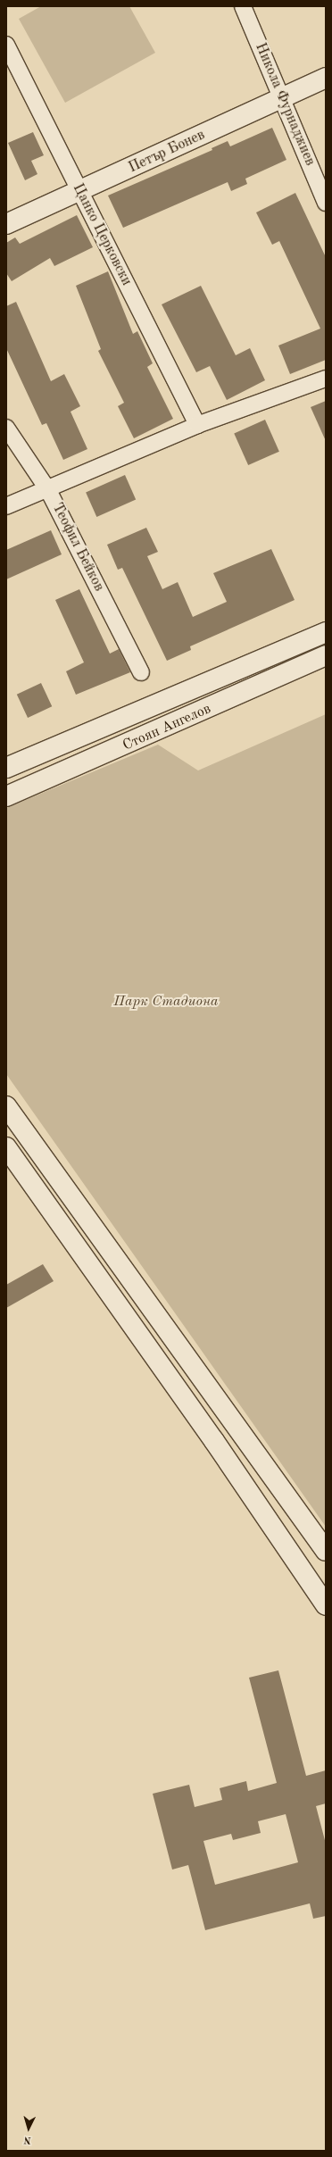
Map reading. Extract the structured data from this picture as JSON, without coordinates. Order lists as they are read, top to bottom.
{
  "streets": {
    "main road": ["Петър Бонев", "Стоян Ангелов"],
    "street": ["Никола Фурнаджиев", "Цанко Церковски", "Теофил Бейков"]
  },
  "crossings": [
    ["Никола Фурнаджиев", "Петър Бонев"],
    ["Петър Бонев", "Цанко Церковски"]
  ],
  "parks": ["Парк Стадиона"],
  "north": "bottom"
}
